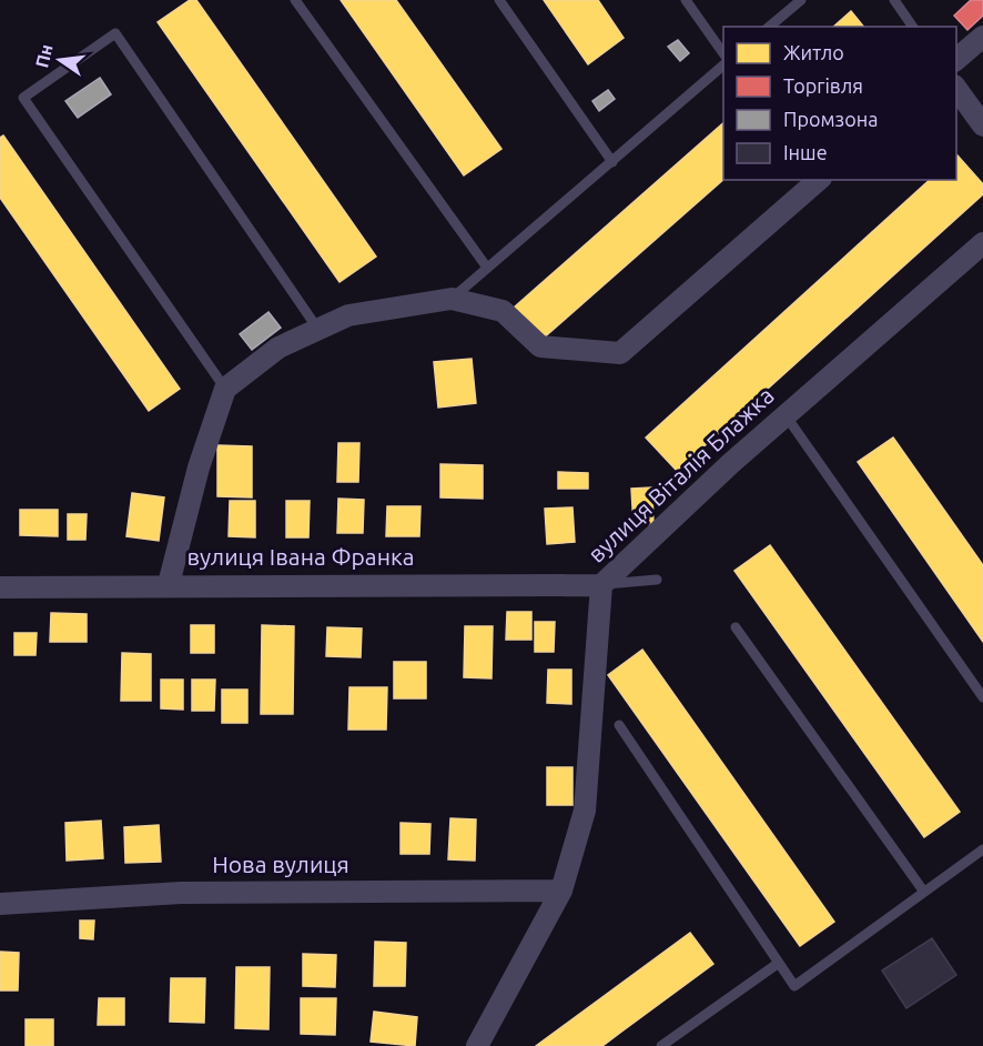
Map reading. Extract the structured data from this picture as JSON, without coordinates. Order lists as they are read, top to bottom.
{
  "streets": {
    "street": ["вулиця Віталія Блажка", "вулиця Івана Франка", "Нова вулиця"]
  },
  "crossings": [
    ["вулиця Віталія Блажка", "вулиця Івана Франка"],
    ["вулиця Віталія Блажка", "Нова вулиця"]
  ],
  "legend": [
    "Житло",
    "Торгівля",
    "Промзона",
    "Інше"
  ],
  "north": "left"
}
